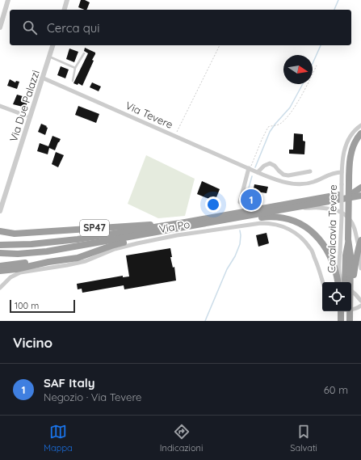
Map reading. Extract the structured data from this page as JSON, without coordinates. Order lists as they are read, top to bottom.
{
  "streets": {
    "highway": ["Via Po", "SP47"],
    "street": ["Via Due Palazzi", "Via Tevere", "Cavalcavia Tevere"]
  },
  "crossings": [
    ["Via Due Palazzi", "Via Tevere"],
    ["Via Tevere", "Cavalcavia Tevere"],
    ["Via Po", "SP47"]
  ],
  "scale_bar": "100 m",
  "north": "right",
  "page": {
    "search": "Cerca qui",
    "pins": "1",
    "scale": "100 m",
    "heading": "Vicino",
    "list": [
      {
        "mark": "1",
        "name": "SAF Italy",
        "note": "Negozio · Via Tevere",
        "value": "60 m"
      }
    ],
    "nav": ["Mappa", "Indicazioni", "Salvati"]
  }
}
